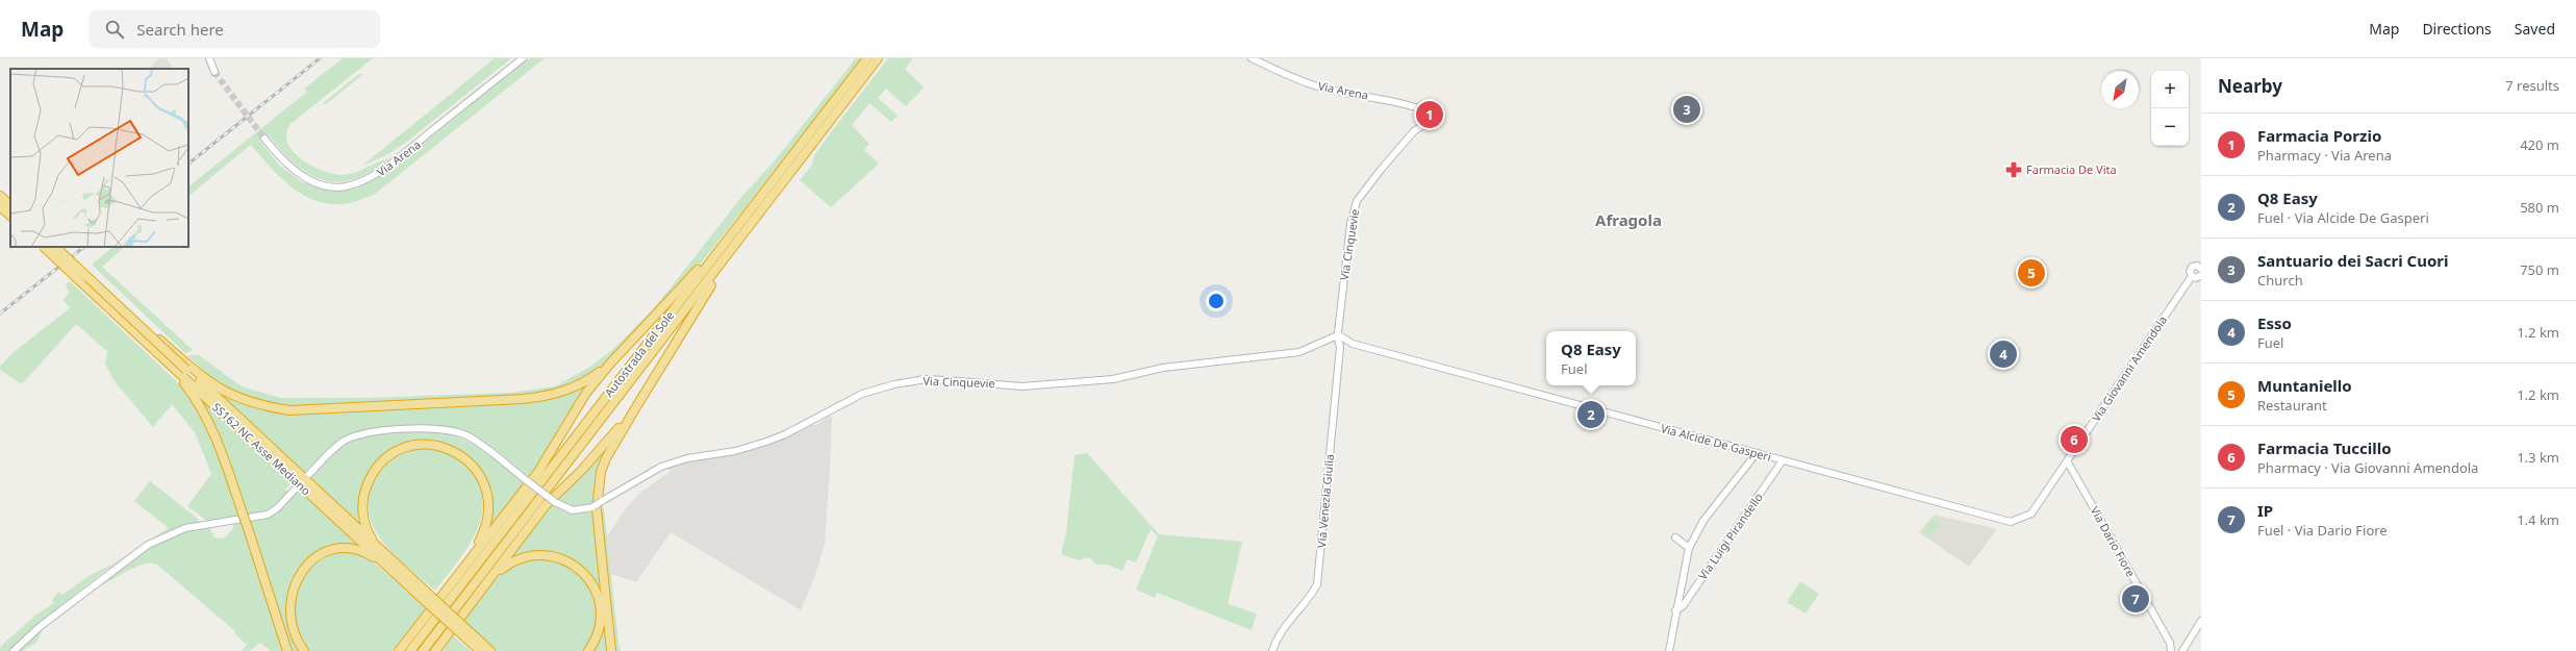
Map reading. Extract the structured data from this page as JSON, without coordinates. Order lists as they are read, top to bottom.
{
  "streets": {
    "highway": ["Autostrada del Sole", "SS162 NC Asse Mediano"],
    "street": [
      "Via Arena",
      "Via Cinquevie",
      "Via Giovanni Amendola",
      "Via Alcide De Gasperi",
      "Via Venezia Giulia",
      "Via Luigi Pirandello",
      "Via Dario Fiore"
    ]
  },
  "crossings": [
    ["Via Arena", "Via Cinquevie"],
    ["Via Cinquevie", "Via Alcide De Gasperi"],
    ["Via Cinquevie", "Via Venezia Giulia"],
    ["Via Giovanni Amendola", "Via Alcide De Gasperi"],
    ["Via Giovanni Amendola", "Via Dario Fiore"],
    ["Via Alcide De Gasperi", "Via Venezia Giulia"],
    ["Via Alcide De Gasperi", "Via Luigi Pirandello"],
    ["Via Alcide De Gasperi", "Via Dario Fiore"]
  ],
  "districts": ["Afragola"],
  "places": {
    "pharmacy": ["Farmacia De Vita"]
  },
  "north": "bottom left",
  "page": {
    "header": "Map",
    "search": "Search here",
    "nav": ["Map", "Directions", "Saved"],
    "heading": ["Nearby", "7 results"],
    "map_buttons": ["+", "−"],
    "pins": [
      "3",
      "1",
      "5",
      "4",
      "2",
      "6",
      "7"
    ],
    "list": [
      {
        "mark": "1",
        "name": "Farmacia Porzio",
        "note": "Pharmacy · Via Arena",
        "value": "420 m"
      },
      {
        "mark": "2",
        "name": "Q8 Easy",
        "note": "Fuel · Via Alcide De Gasperi",
        "value": "580 m"
      },
      {
        "mark": "3",
        "name": "Santuario dei Sacri Cuori",
        "note": "Church",
        "value": "750 m"
      },
      {
        "mark": "4",
        "name": "Esso",
        "note": "Fuel",
        "value": "1.2 km"
      },
      {
        "mark": "5",
        "name": "Muntaniello",
        "note": "Restaurant",
        "value": "1.2 km"
      },
      {
        "mark": "6",
        "name": "Farmacia Tuccillo",
        "note": "Pharmacy · Via Giovanni Amendola",
        "value": "1.3 km"
      },
      {
        "mark": "7",
        "name": "IP",
        "note": "Fuel · Via Dario Fiore",
        "value": "1.4 km"
      }
    ],
    "popup": ["Q8 Easy", "Fuel"]
  }
}
